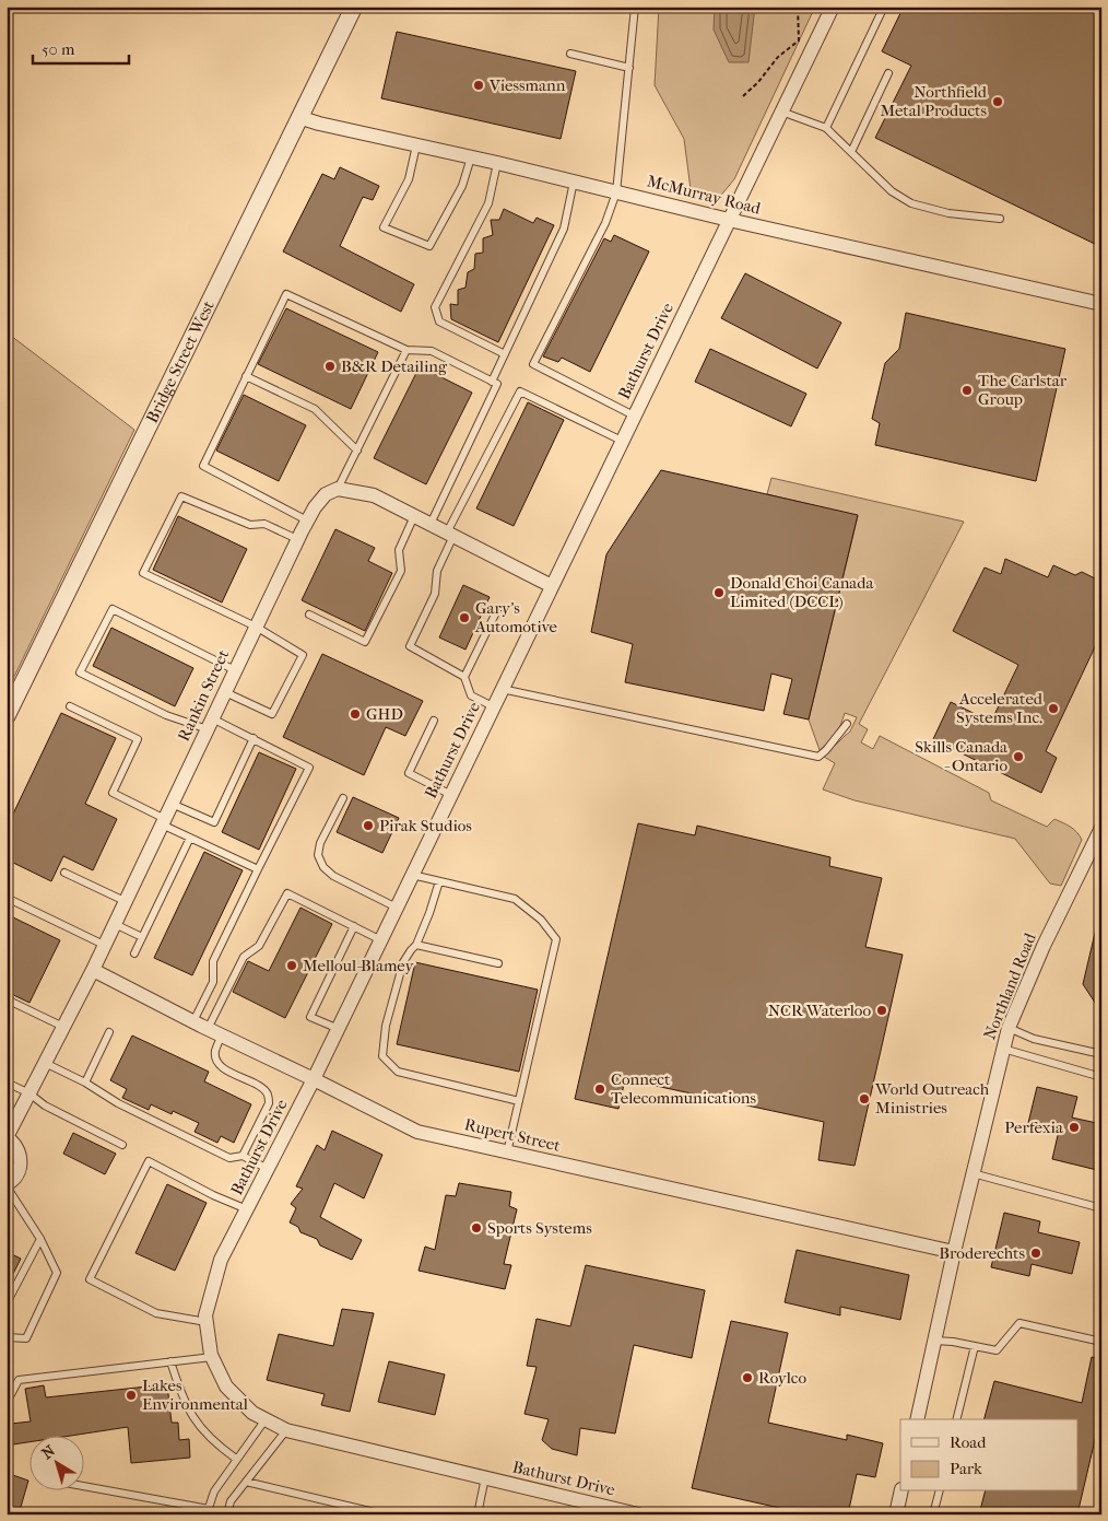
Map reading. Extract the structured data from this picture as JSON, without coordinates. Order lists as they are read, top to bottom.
{
  "streets": {
    "street": [
      "McMurray Road",
      "Bathurst Drive",
      "Bridge Street West",
      "Rankin Street",
      "Northland Road",
      "Rupert Street"
    ]
  },
  "crossings": [
    ["McMurray Road", "Bathurst Drive"],
    ["McMurray Road", "Bridge Street West"],
    ["Bathurst Drive", "Rupert Street"],
    ["Rankin Street", "Rupert Street"],
    ["Northland Road", "Rupert Street"]
  ],
  "places": [
    "Viessmann",
    "Northfield Metal Products",
    "B&R Detailing",
    "The Carlstar Group",
    "Donald Choi Canada Limited (DCCL)",
    "Gary's Automotive",
    "Accelerated Systems Inc.",
    "GHD",
    "Skills Canada - Ontario",
    "Pirak Studios",
    "Melloul-Blamey",
    "NCR Waterloo",
    "Connect Telecommunications",
    "World Outreach Ministries",
    "Perfexia",
    "Sports Systems",
    "Broderechts",
    "Roylco",
    "Lakes Environmental"
  ],
  "legend": ["Road", "Park"],
  "scale_bar": "50 m",
  "north": "top left"
}
